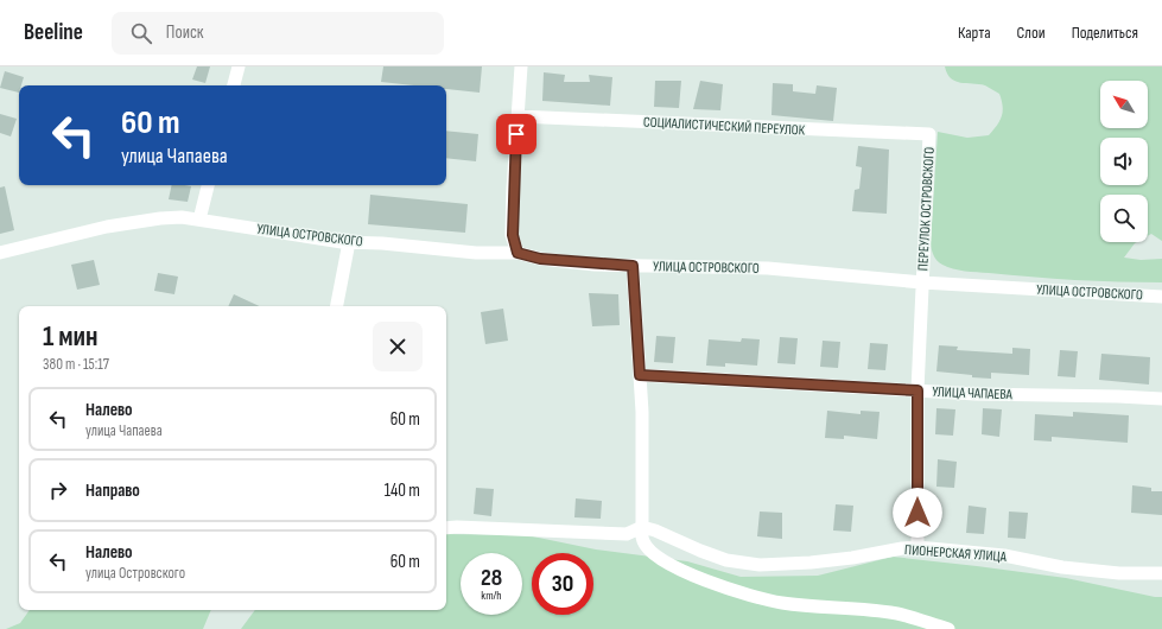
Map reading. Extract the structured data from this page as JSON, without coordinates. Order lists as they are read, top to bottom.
{
  "streets": {
    "street": [
      "СОЦИАЛИСТИЧЕСКИЙ ПЕРЕУЛОК",
      "ПЕРЕУЛОК ОСТРОВСКОГО",
      "УЛИЦА ОСТРОВСКОГО",
      "УЛИЦА ЧАПАЕВА",
      "ПИОНЕРСКАЯ УЛИЦА"
    ]
  },
  "crossings": [
    ["СОЦИАЛИСТИЧЕСКИЙ ПЕРЕУЛОК", "ПЕРЕУЛОК ОСТРОВСКОГО"],
    ["ПЕРЕУЛОК ОСТРОВСКОГО", "УЛИЦА ОСТРОВСКОГО"],
    ["ПЕРЕУЛОК ОСТРОВСКОГО", "УЛИЦА ЧАПАЕВА"],
    ["ПЕРЕУЛОК ОСТРОВСКОГО", "ПИОНЕРСКАЯ УЛИЦА"]
  ],
  "north": "top left",
  "page": {
    "header": "Beeline",
    "search": "Поиск",
    "nav": ["Карта", "Слои", "Поделиться"],
    "turn": ["60 m", "улица Чапаева"],
    "heading": ["1 мин", "380 m · 15:17"],
    "list": [
      {
        "name": "Налево",
        "note": "улица Чапаева",
        "value": "60 m"
      },
      {
        "name": "Направо",
        "value": "140 m"
      },
      {
        "name": "Налево",
        "note": "улица Островского",
        "value": "60 m"
      }
    ],
    "speed": "28 km/h",
    "limit": "30"
  }
}
